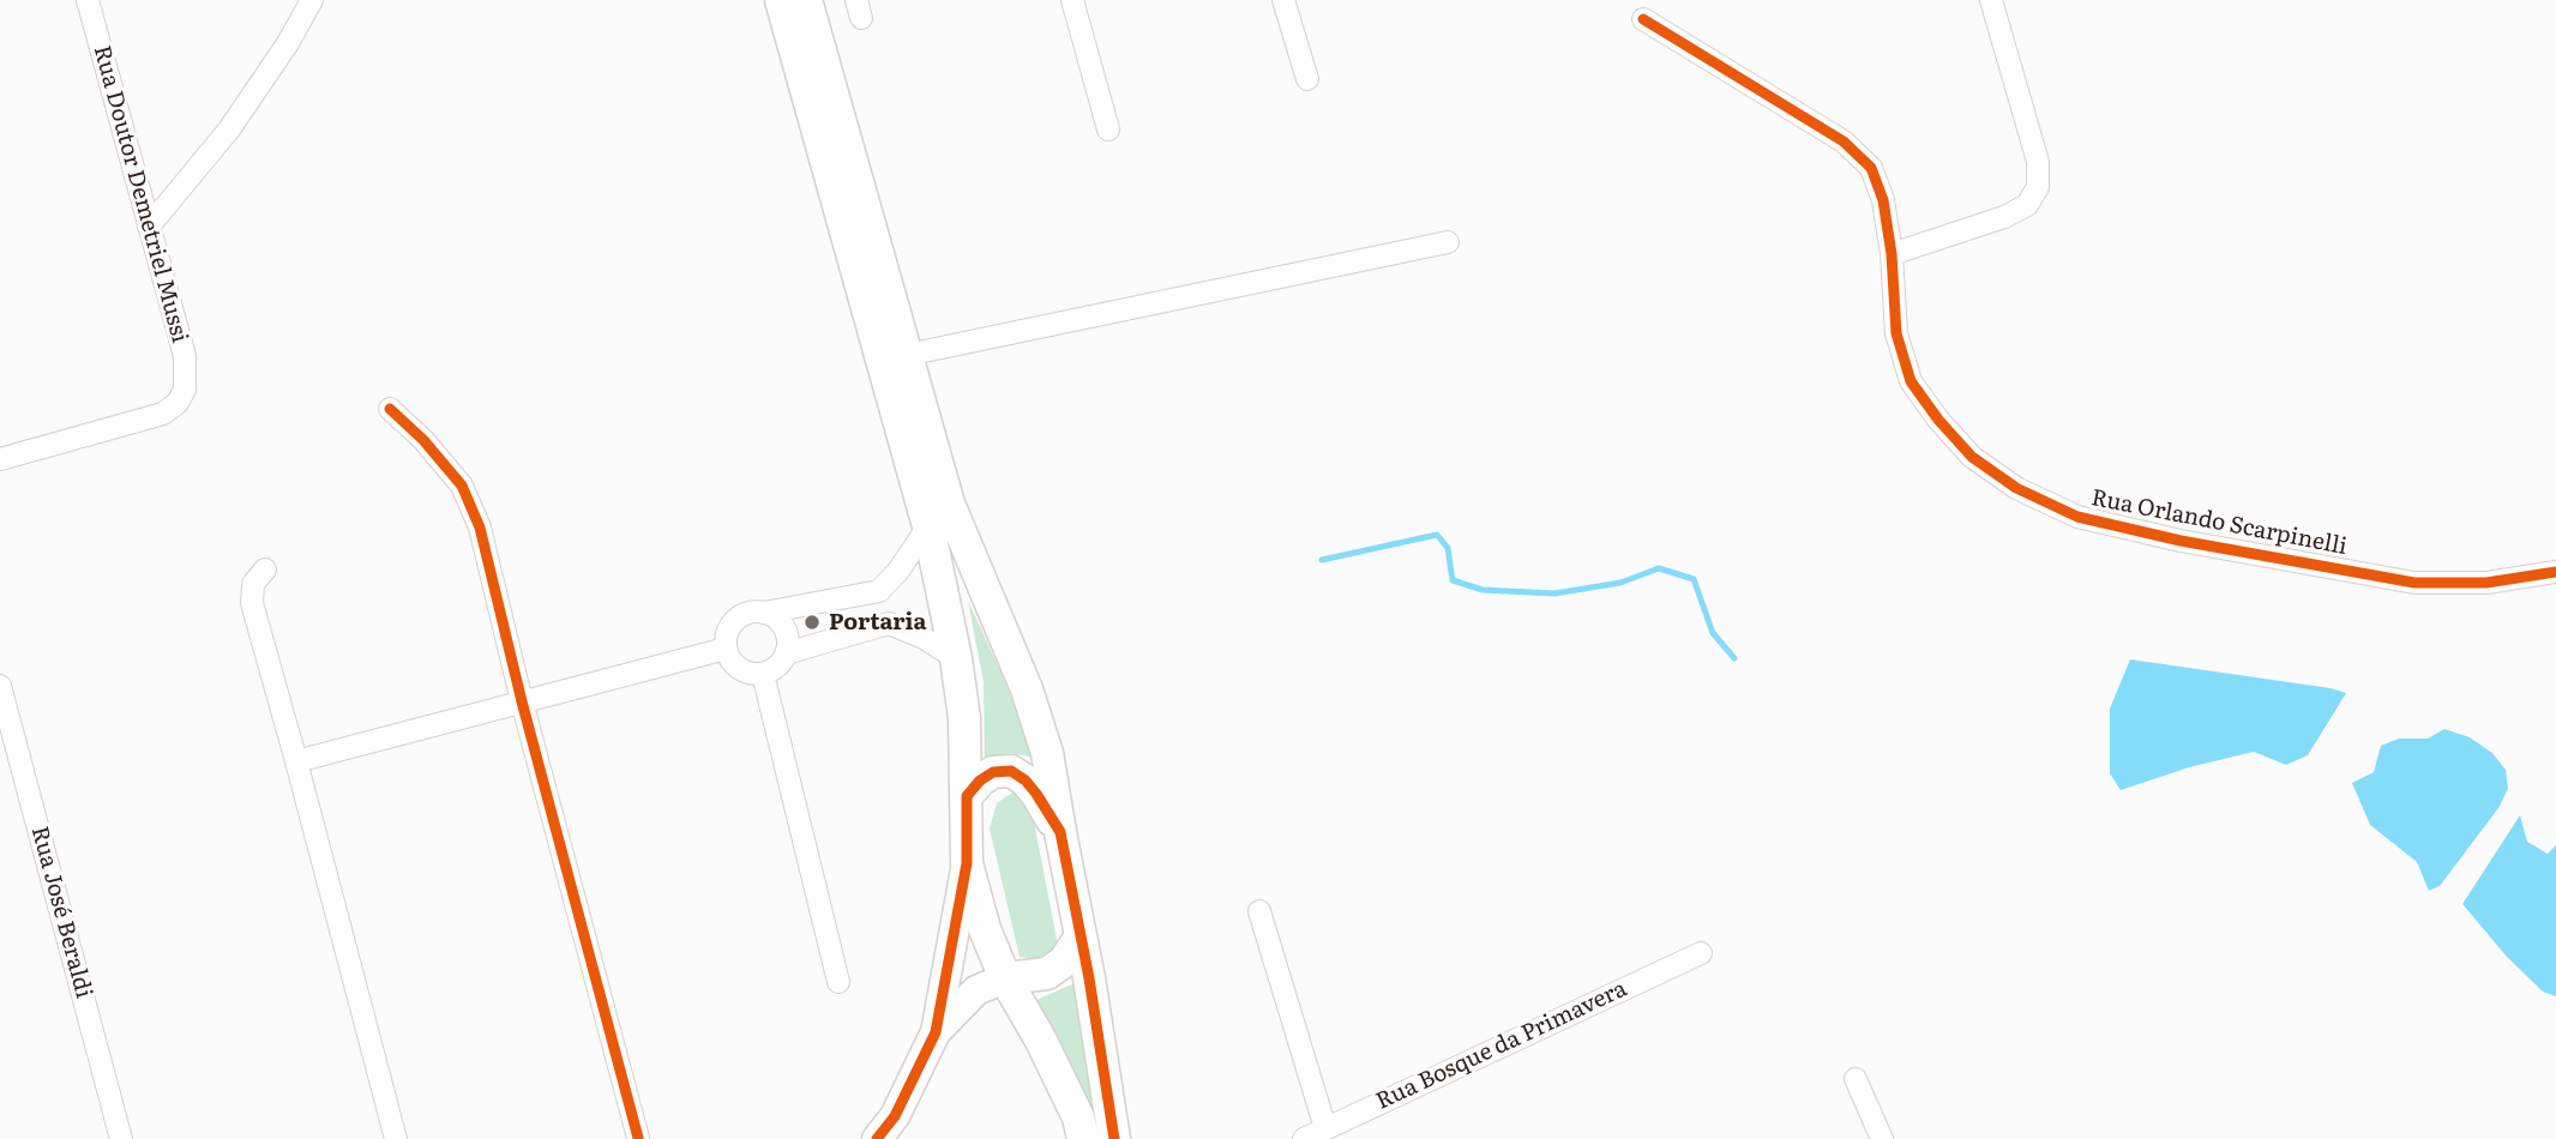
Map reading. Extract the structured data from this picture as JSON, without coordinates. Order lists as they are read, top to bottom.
{
  "streets": {
    "street": [
      "Rua Doutor Demetriel Mussi",
      "Rua Orlando Scarpinelli",
      "Rua José Beraldi",
      "Rua Bosque da Primavera"
    ]
  },
  "places": ["Portaria"]
}
